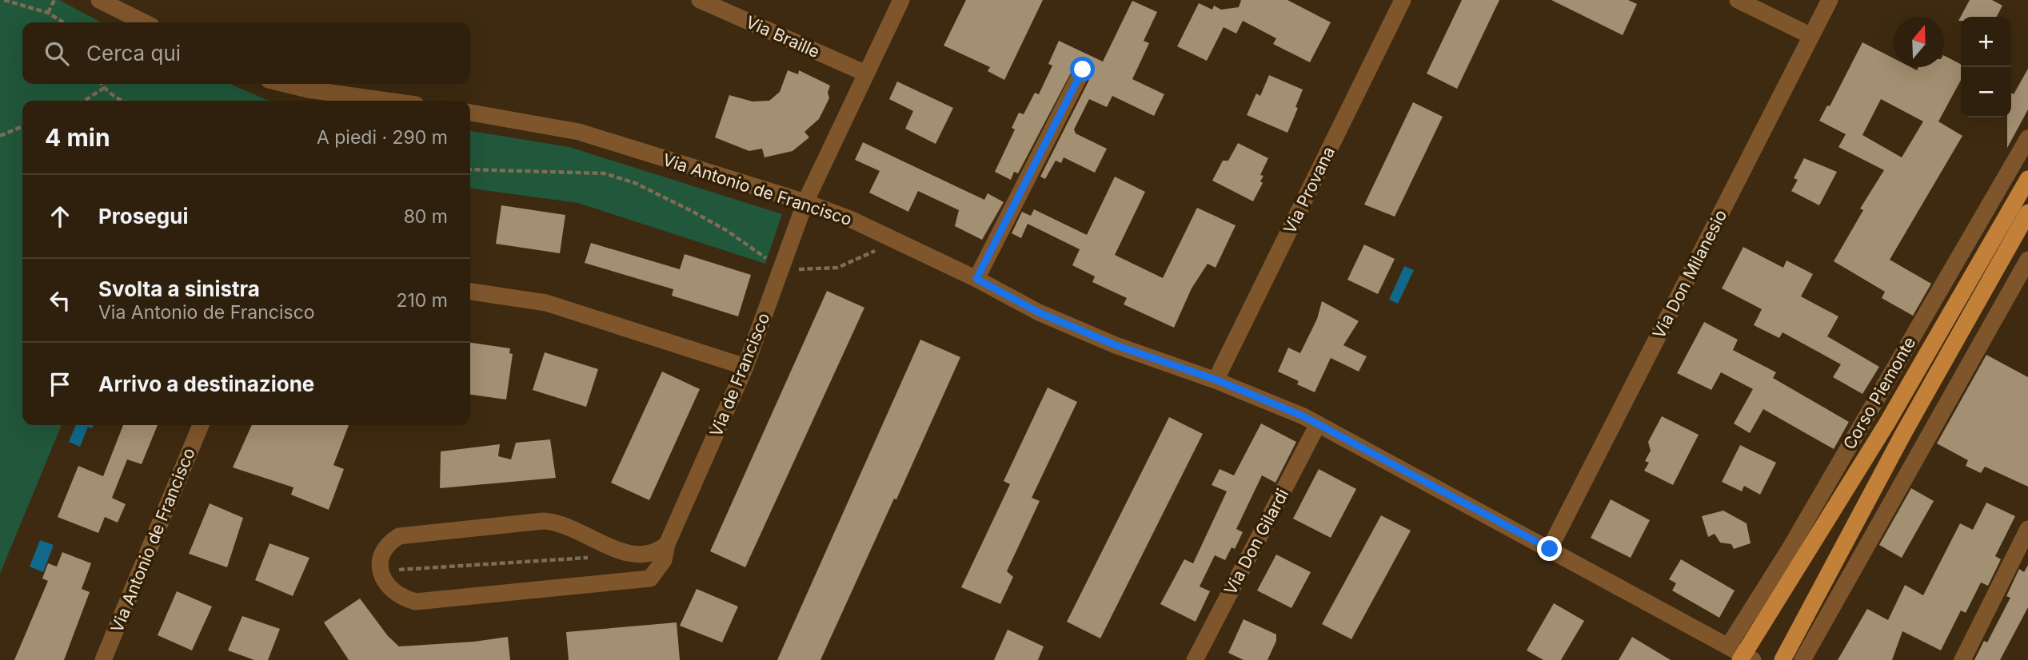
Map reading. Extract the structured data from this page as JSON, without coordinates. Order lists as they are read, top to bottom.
{
  "streets": {
    "main road": ["Corso Piemonte"],
    "street": [
      "Via Braille",
      "Via Antonio de Francisco",
      "Via Provana",
      "Via Don Milanesio",
      "Via de Francisco",
      "Via Don Gilardi"
    ]
  },
  "crossings": [
    ["Via Braille", "Via de Francisco"],
    ["Via Antonio de Francisco", "Via Provana"],
    ["Via Antonio de Francisco", "Via Don Milanesio"],
    ["Via Antonio de Francisco", "Via de Francisco"],
    ["Via Antonio de Francisco", "Corso Piemonte"],
    ["Via Antonio de Francisco", "Via Don Gilardi"]
  ],
  "north": "top",
  "page": {
    "map_buttons": ["+", "−"],
    "search": "Cerca qui",
    "heading": ["4 min", "A piedi · 290 m"],
    "list": [
      ["Prosegui", "80 m"],
      ["Svolta a sinistra", "Via Antonio de Francisco", "210 m"],
      "Arrivo a destinazione"
    ]
  }
}
